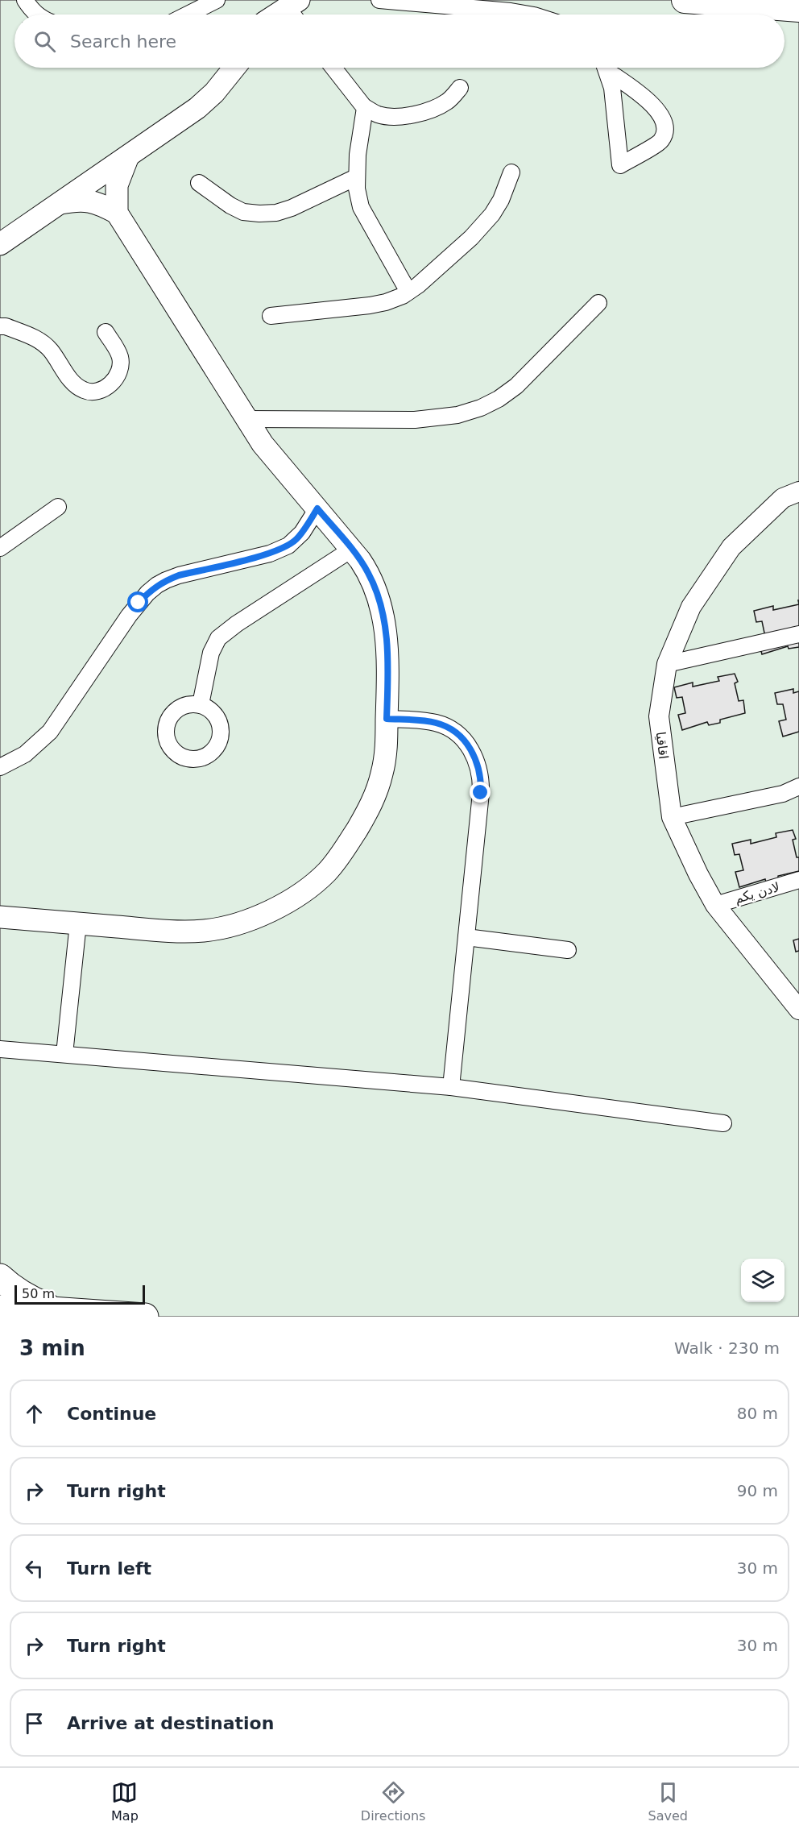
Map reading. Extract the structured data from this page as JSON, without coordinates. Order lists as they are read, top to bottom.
{
  "streets": {
    "street": ["اقاقیا", "لادن یکم"]
  },
  "crossings": [
    ["اقاقیا", "لادن یکم"]
  ],
  "scale_bar": "50 m",
  "page": {
    "search": "Search here",
    "scale": "50 m",
    "heading": ["3 min", "Walk · 230 m"],
    "list": [
      ["Continue", "80 m"],
      ["Turn right", "90 m"],
      ["Turn left", "30 m"],
      ["Turn right", "30 m"],
      "Arrive at destination"
    ],
    "nav": ["Map", "Directions", "Saved"]
  }
}
